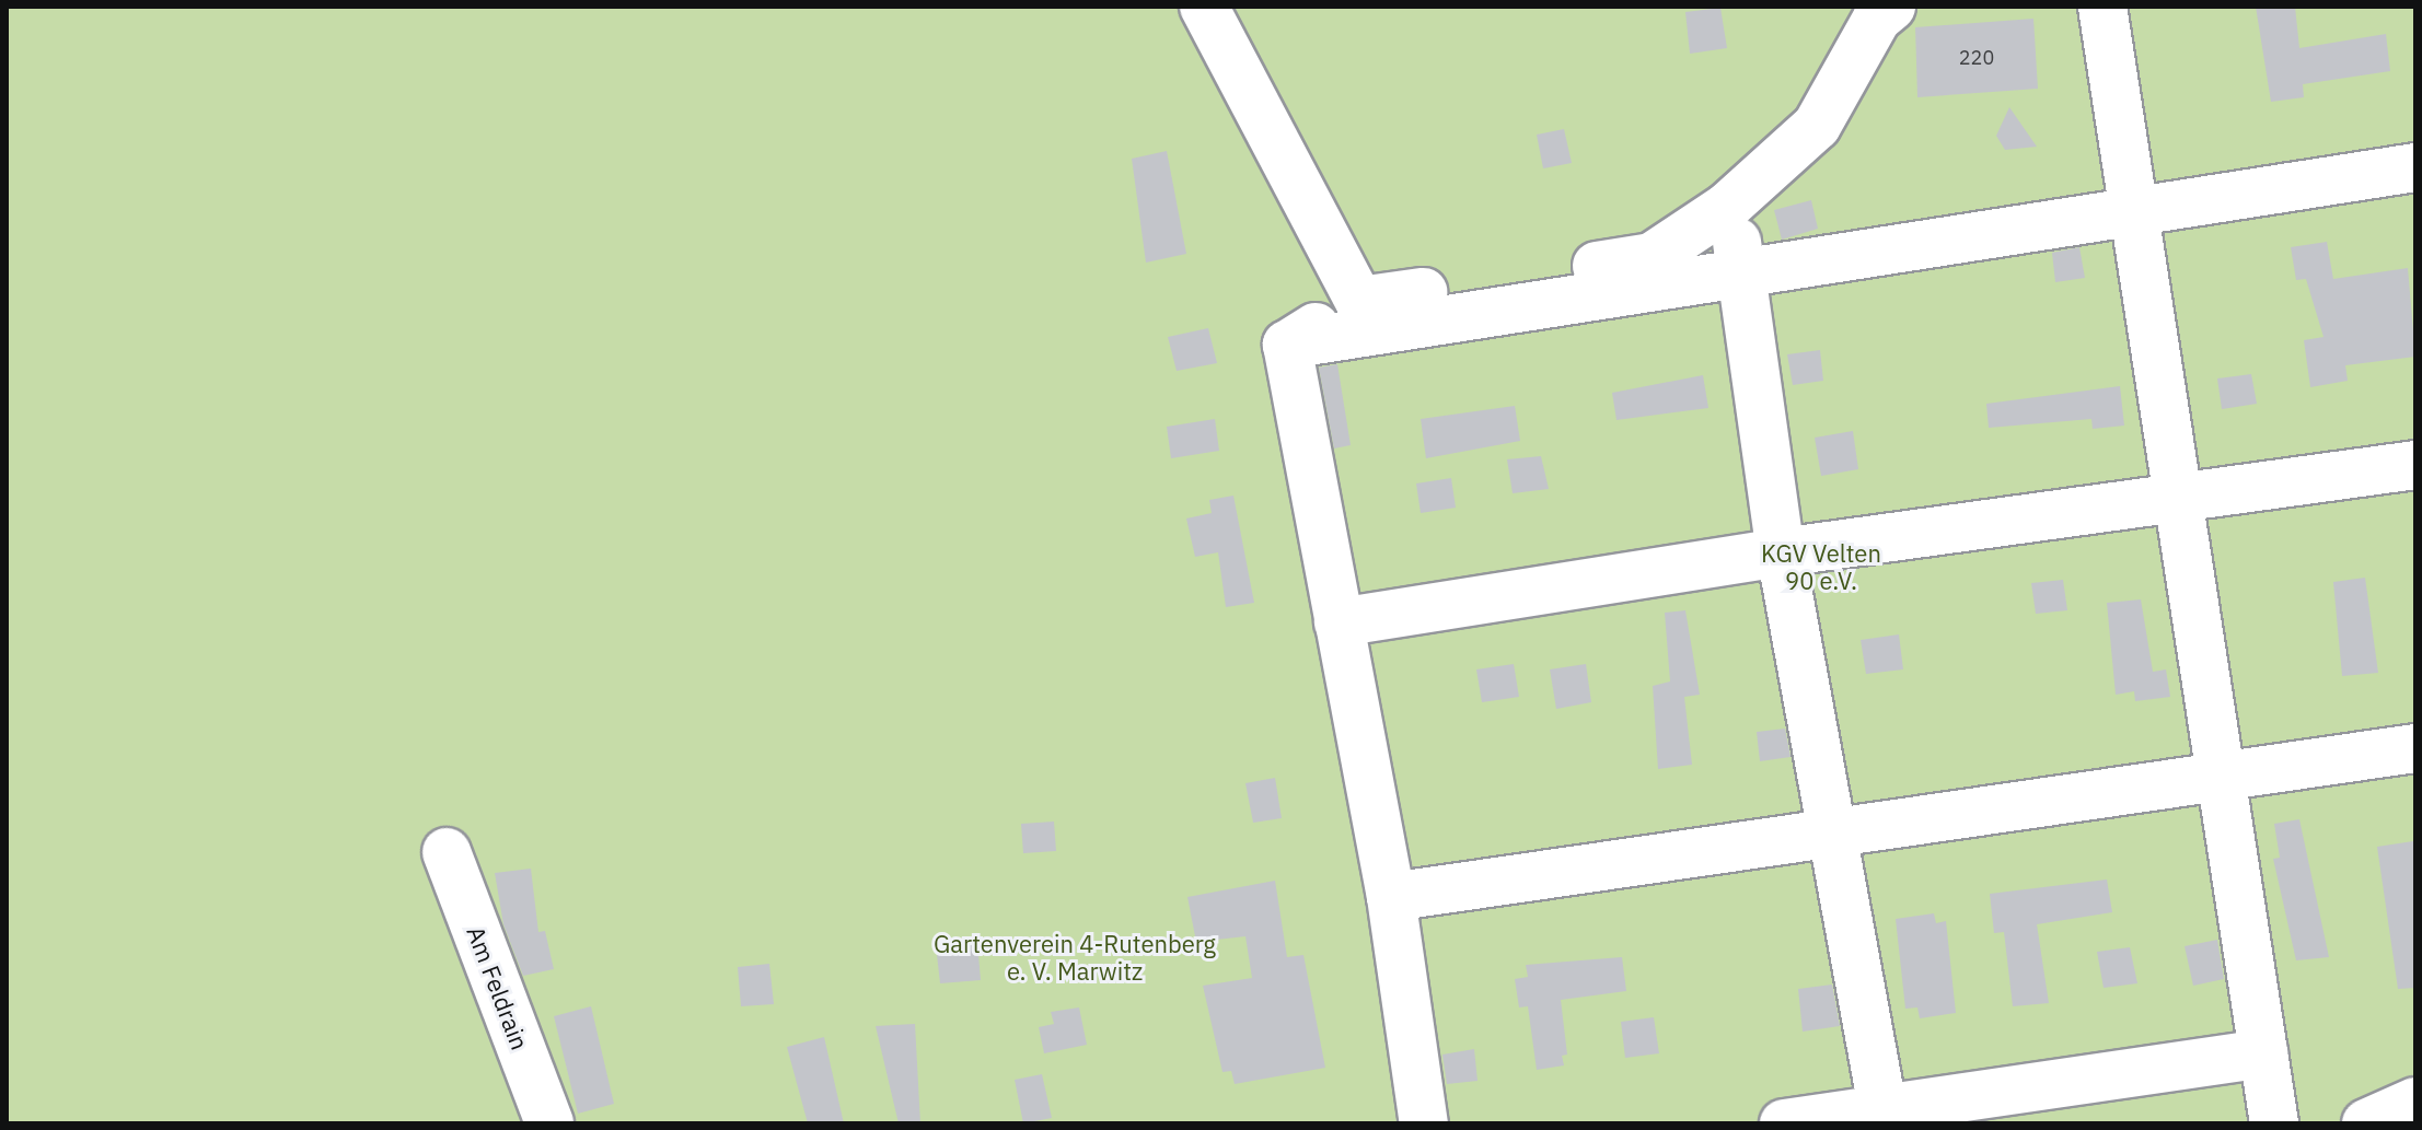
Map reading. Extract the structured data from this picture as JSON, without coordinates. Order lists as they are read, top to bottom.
{
  "streets": {
    "street": ["Am Feldrain"]
  },
  "parks": ["KGV Velten 90 e.V.", "Gartenverein 4-Rutenberg e. V. Marwitz"],
  "house_numbers": ["220"]
}
